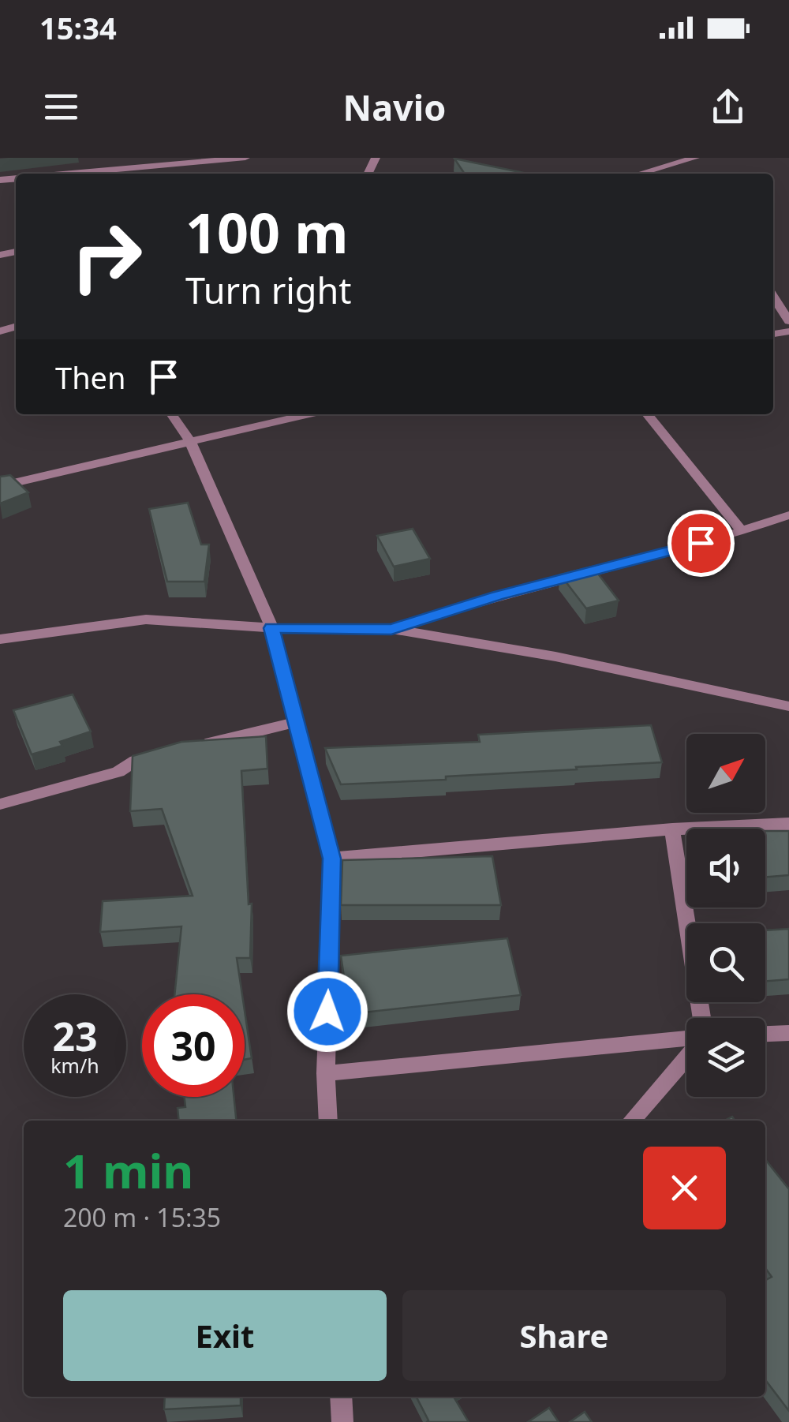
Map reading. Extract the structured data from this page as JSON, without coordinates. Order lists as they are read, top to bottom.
{
  "north": "top right",
  "page": {
    "status": "15:34",
    "header": "Navio",
    "turn": ["100 m", "Turn right"],
    "then": "Then",
    "speed": "23 km/h",
    "limit": "30",
    "heading": ["1 min", "200 m · 15:35"],
    "buttons": ["Exit", "Share"]
  }
}
